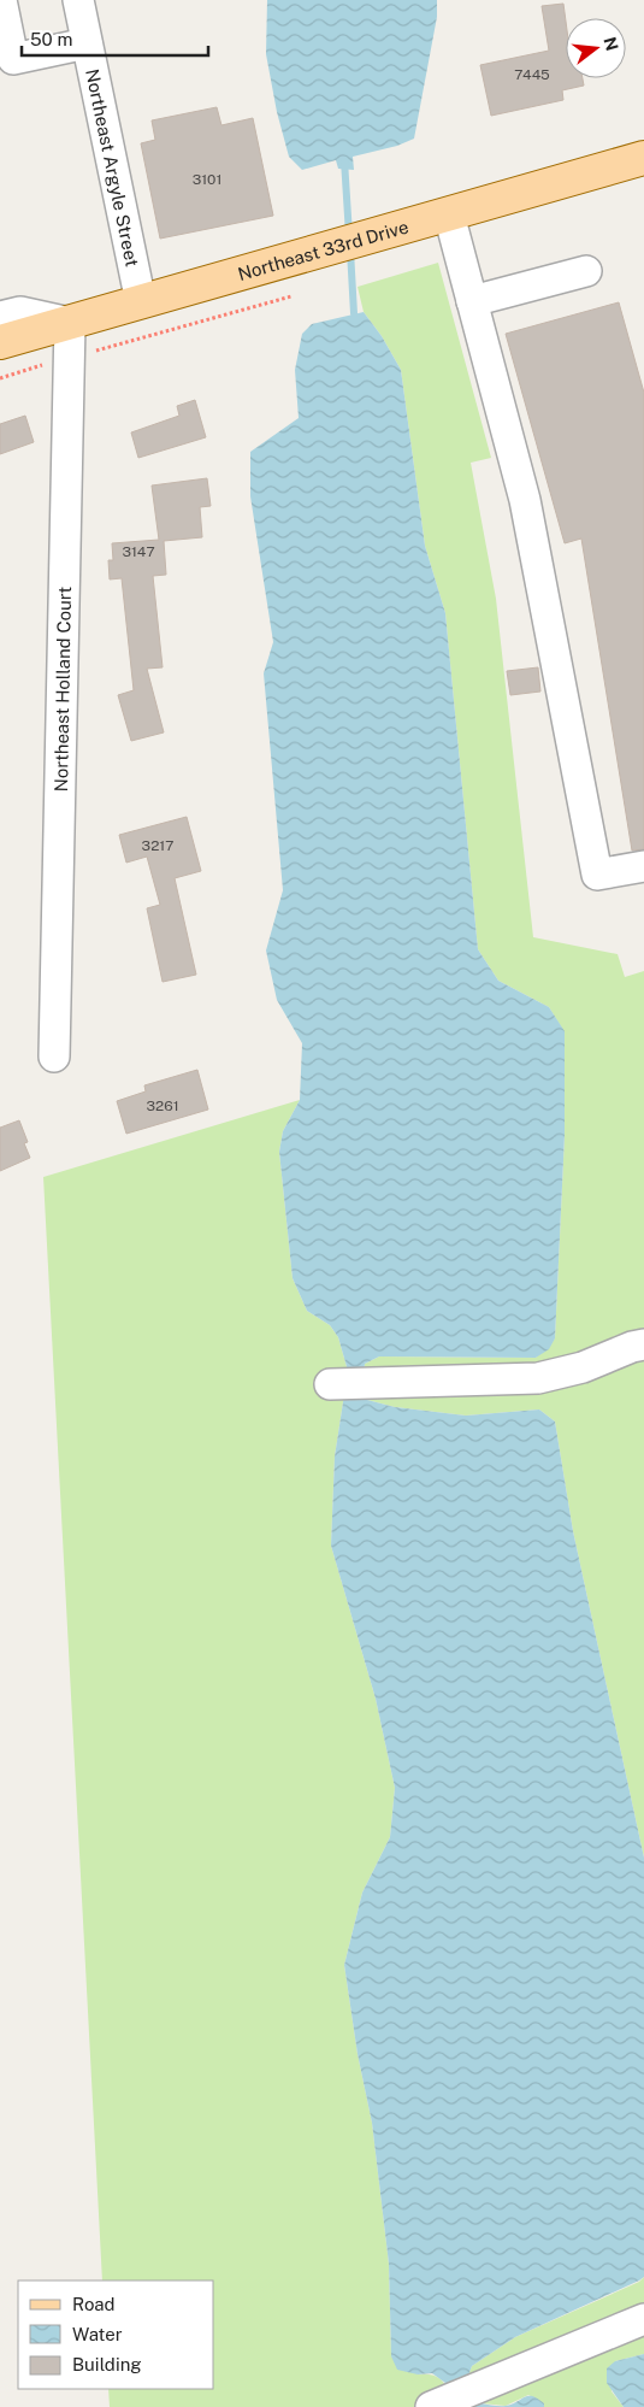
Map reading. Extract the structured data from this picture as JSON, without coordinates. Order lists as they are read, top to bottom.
{
  "streets": {
    "main road": ["Northeast 33rd Drive"],
    "street": ["Northeast Argyle Street", "Northeast Holland Court"]
  },
  "crossings": [
    ["Northeast Argyle Street", "Northeast 33rd Drive"],
    ["Northeast 33rd Drive", "Northeast Holland Court"]
  ],
  "house_numbers": [
    "7445",
    "3101",
    "3147",
    "3217",
    "3261"
  ],
  "legend": ["Road", "Water", "Building"],
  "scale_bar": "50 m",
  "north": "right"
}
